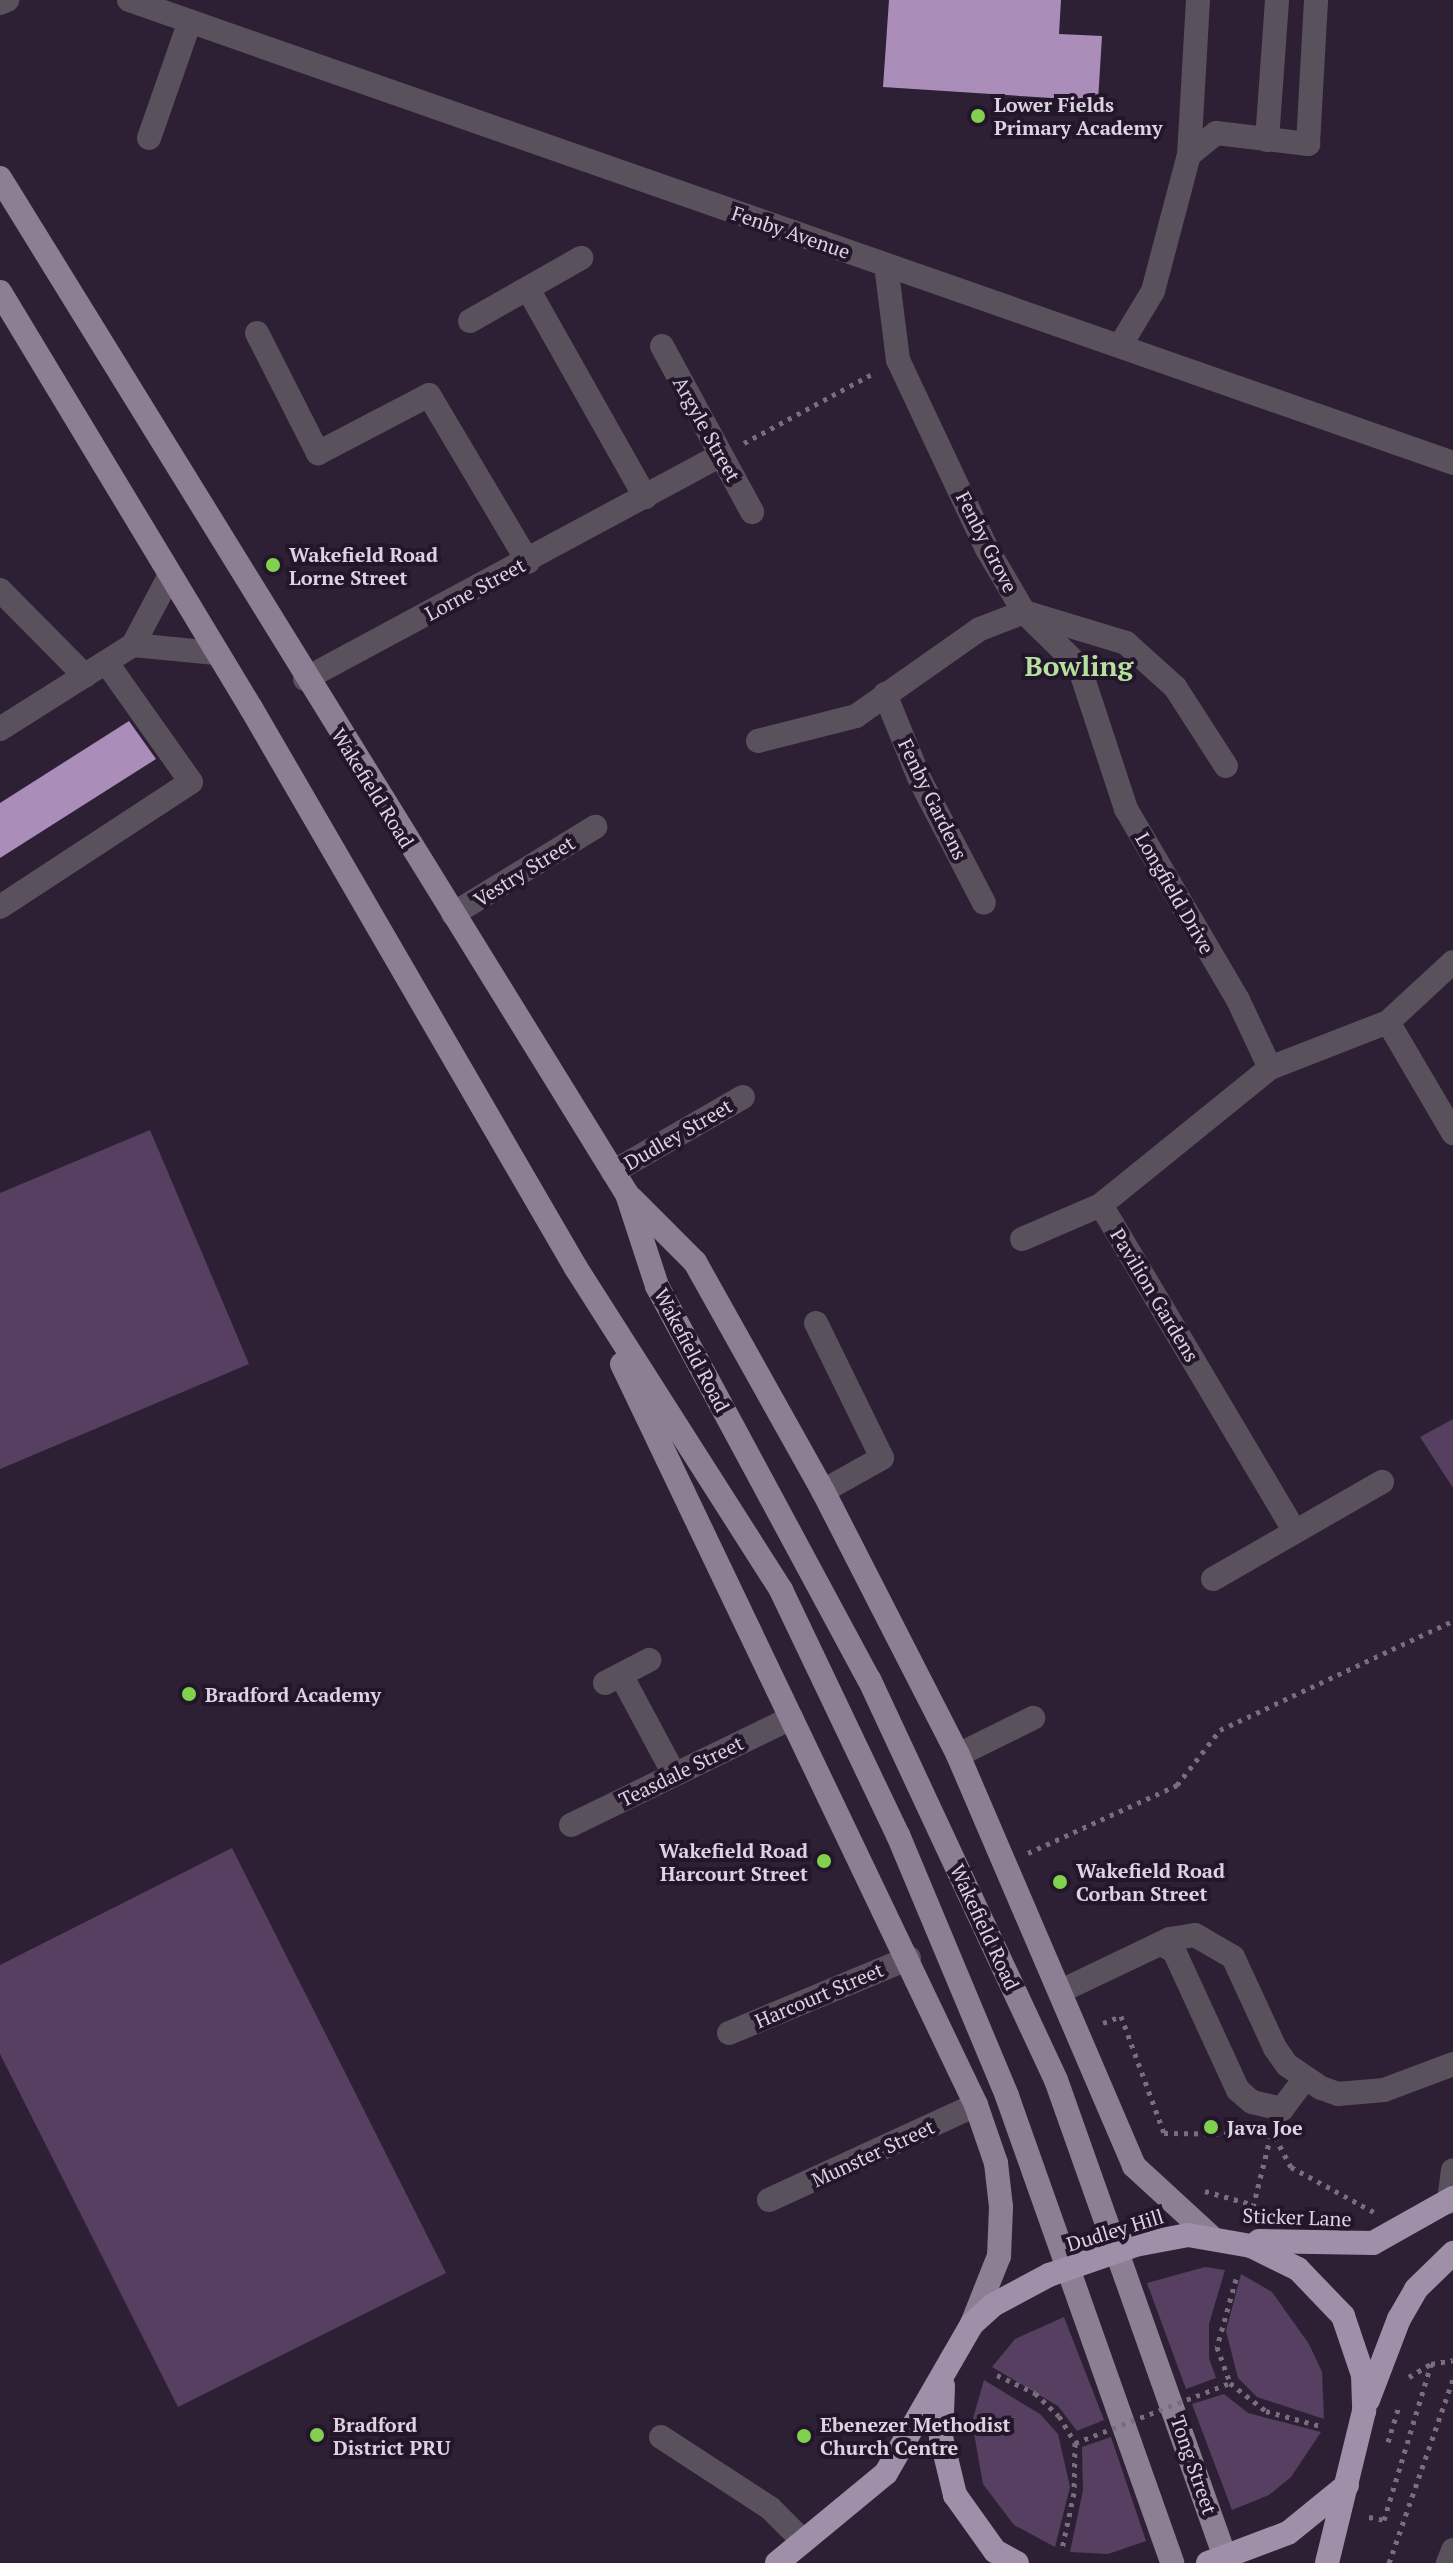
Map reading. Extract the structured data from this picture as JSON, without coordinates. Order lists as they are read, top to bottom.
{
  "streets": {
    "highway": ["Sticker Lane", "Dudley Hill"],
    "main road": ["Wakefield Road", "Tong Street"],
    "street": [
      "Fenby Avenue",
      "Argyle Street",
      "Fenby Grove",
      "Lorne Street",
      "Fenby Gardens",
      "Vestry Street",
      "Longfield Drive",
      "Dudley Street",
      "Pavilion Gardens",
      "Teasdale Street",
      "Harcourt Street",
      "Munster Street"
    ]
  },
  "crossings": [
    ["Fenby Avenue", "Fenby Grove"],
    ["Argyle Street", "Lorne Street"],
    ["Fenby Grove", "Longfield Drive"],
    ["Lorne Street", "Wakefield Road"],
    ["Wakefield Road", "Vestry Street"],
    ["Wakefield Road", "Dudley Street"],
    ["Wakefield Road", "Tong Street"],
    ["Longfield Drive", "Pavilion Gardens"],
    ["Sticker Lane", "Dudley Hill"]
  ],
  "districts": ["Bowling"],
  "places": [
    "Lower Fields Primary Academy",
    "Wakefield Road Lorne Street",
    "Bradford Academy",
    "Wakefield Road Harcourt Street",
    "Wakefield Road Corban Street",
    "Java Joe",
    "Bradford District PRU",
    "Ebenezer Methodist Church Centre"
  ]
}
